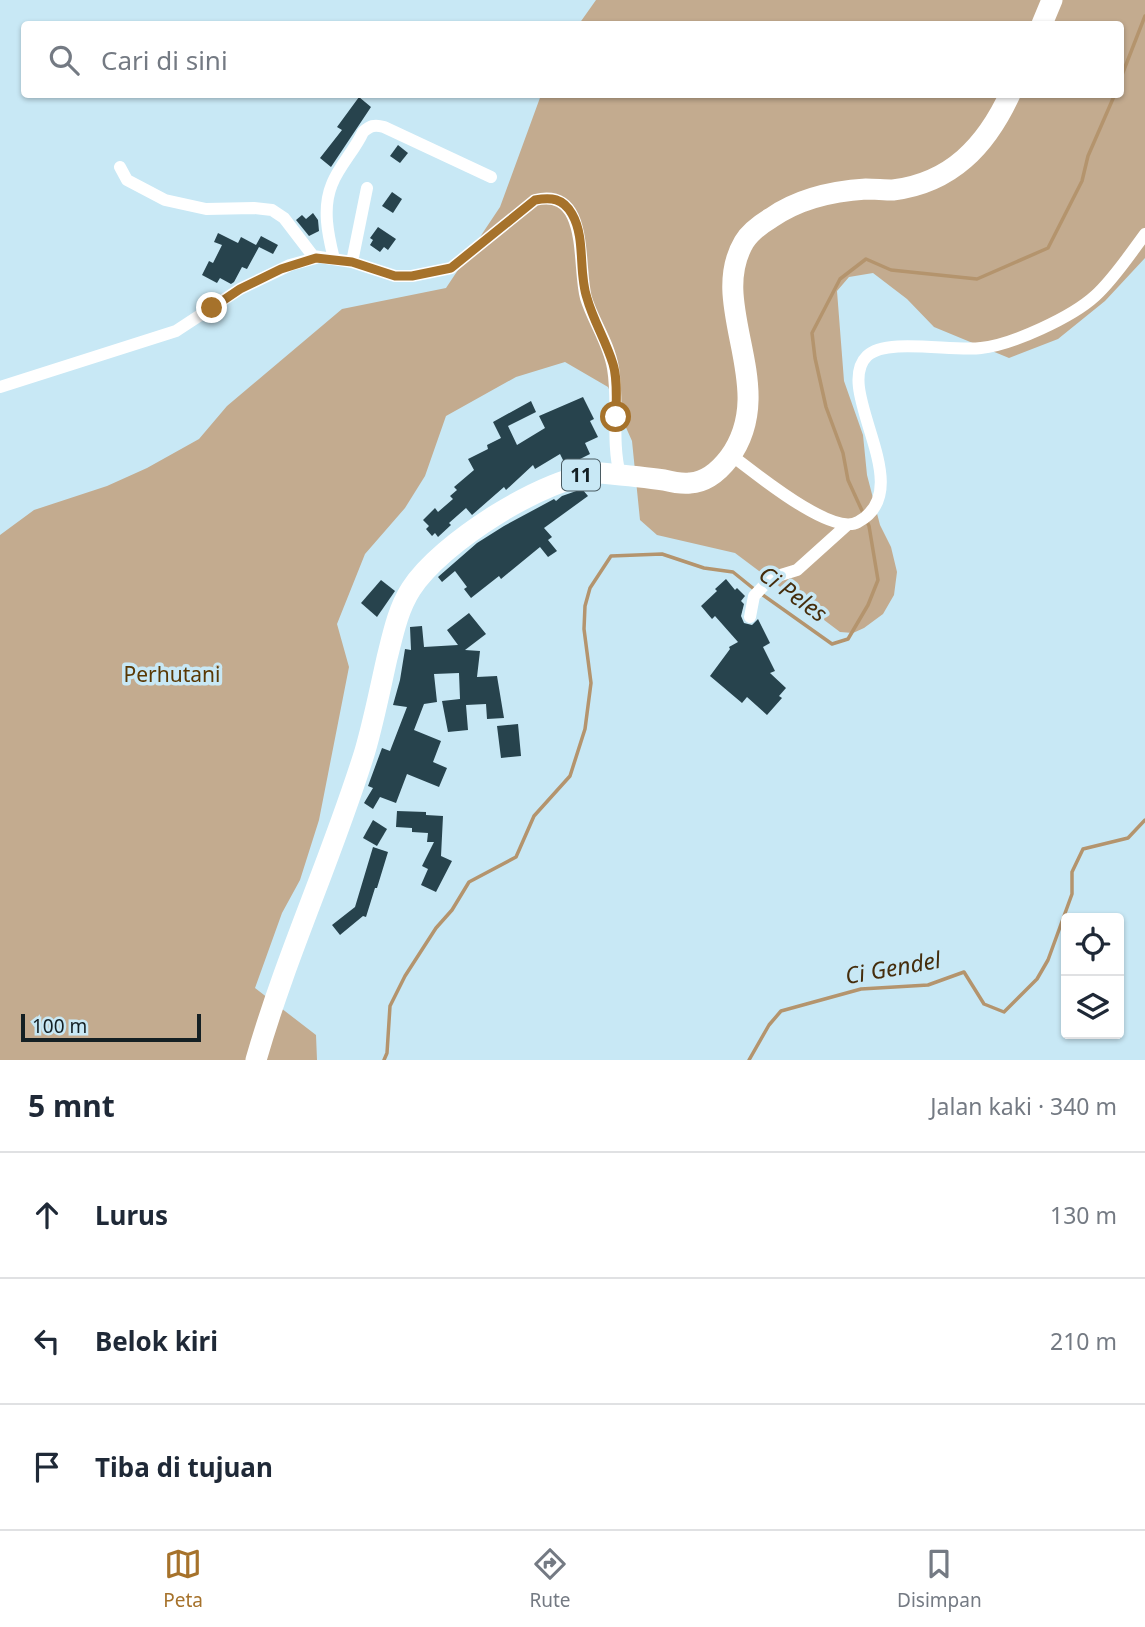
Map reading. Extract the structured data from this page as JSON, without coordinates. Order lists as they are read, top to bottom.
{
  "streets": {
    "highway": ["11"]
  },
  "water": ["Ci Peles", "Ci Gendel"],
  "parks": ["Perhutani"],
  "scale_bar": "100 m",
  "page": {
    "search": "Cari di sini",
    "scale": "100 m",
    "heading": ["5 mnt", "Jalan kaki · 340 m"],
    "list": [
      ["Lurus", "130 m"],
      ["Belok kiri", "210 m"],
      "Tiba di tujuan"
    ],
    "nav": ["Peta", "Rute", "Disimpan"]
  }
}
